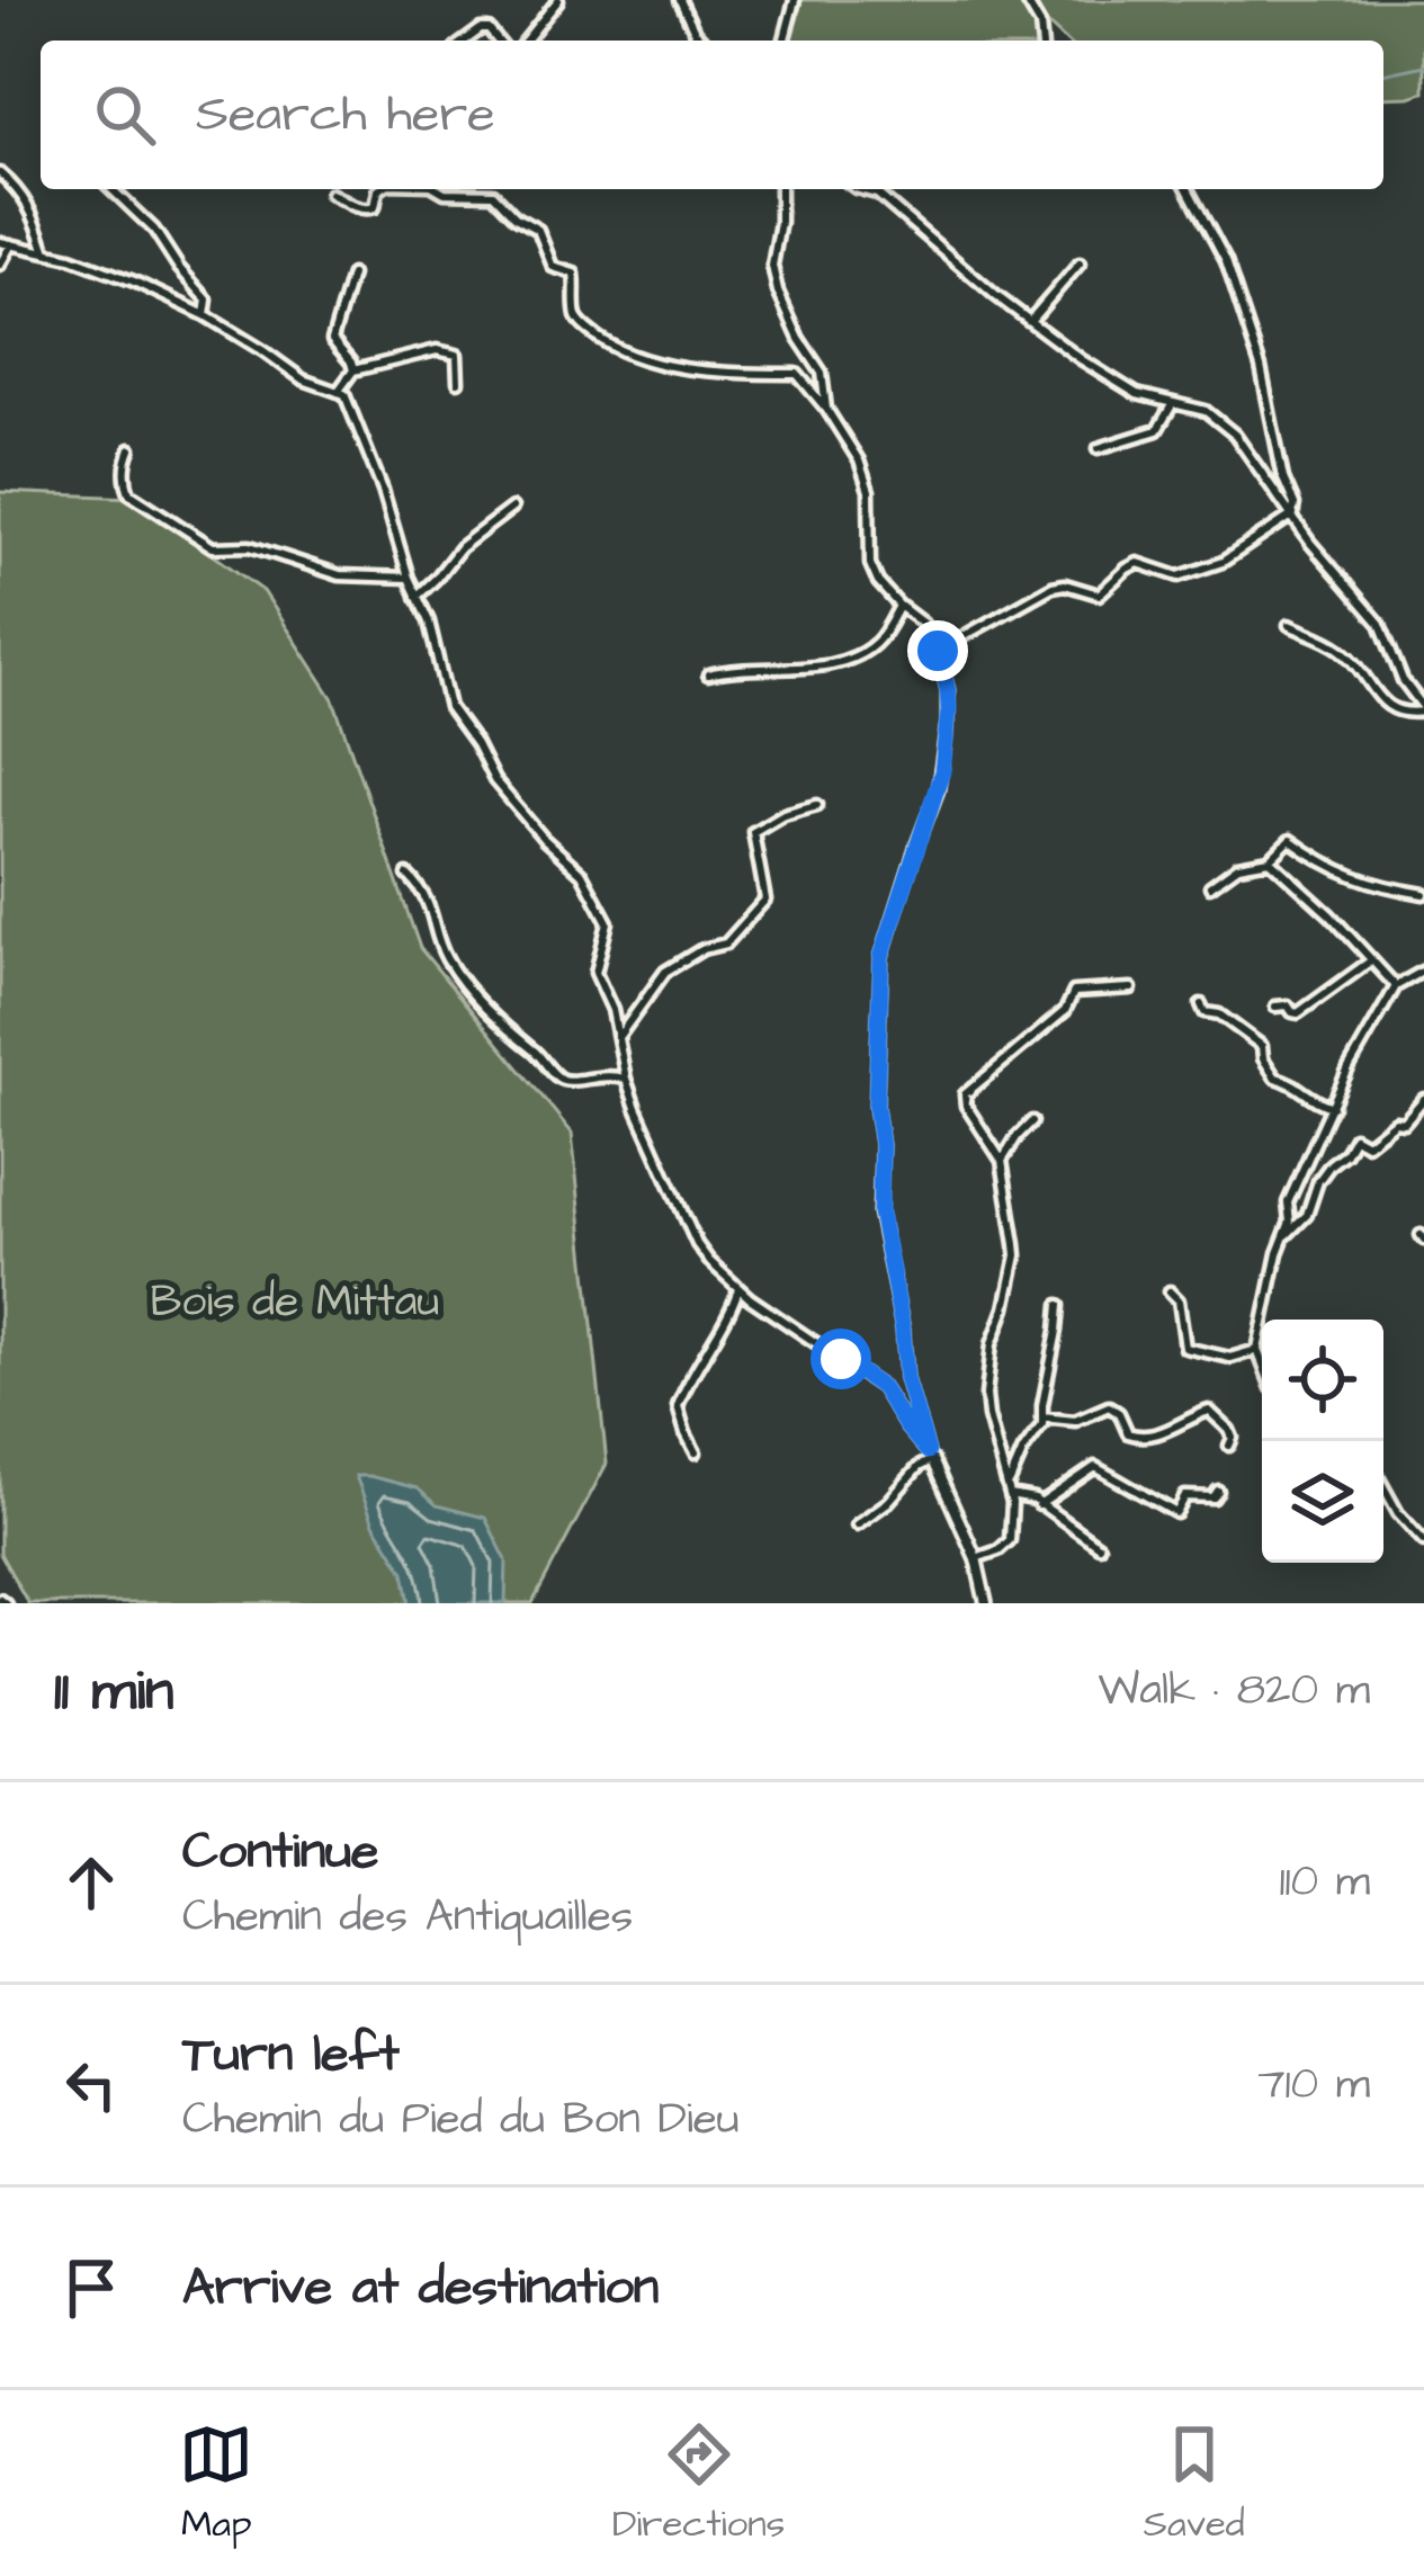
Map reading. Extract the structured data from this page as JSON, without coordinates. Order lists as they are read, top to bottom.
{
  "parks": ["Bois de Mittau"],
  "page": {
    "search": "Search here",
    "heading": ["11 min", "Walk · 820 m"],
    "list": [
      ["Continue", "Chemin des Antiquailles", "110 m"],
      ["Turn left", "Chemin du Pied du Bon Dieu", "710 m"],
      "Arrive at destination"
    ],
    "nav": ["Map", "Directions", "Saved"]
  }
}
